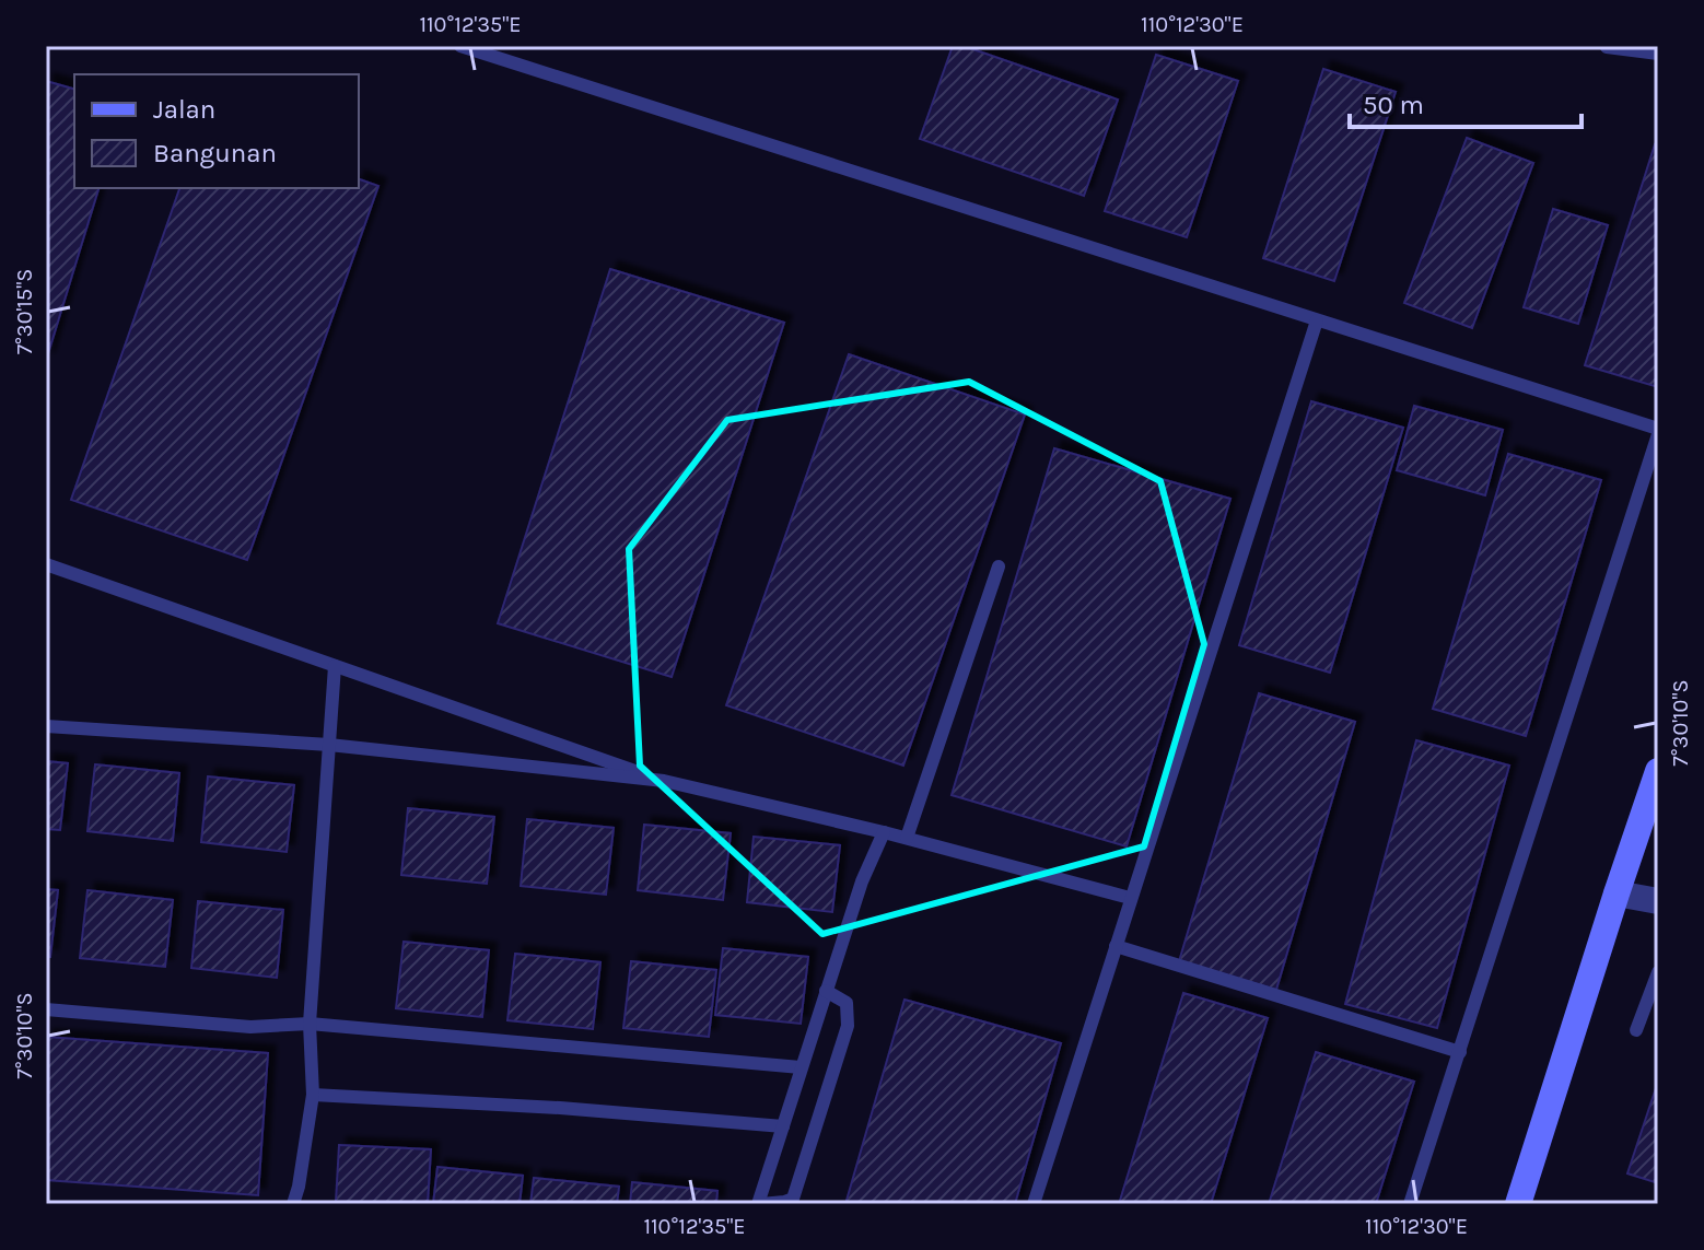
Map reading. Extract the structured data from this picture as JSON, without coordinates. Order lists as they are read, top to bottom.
{
  "legend": ["Jalan", "Bangunan"],
  "scale_bar": "50 m",
  "coordinates": [
    "110°12'35\"E",
    "110°12'30\"E",
    "7°30'15\"S",
    "7°30'10\"S"
  ]
}
